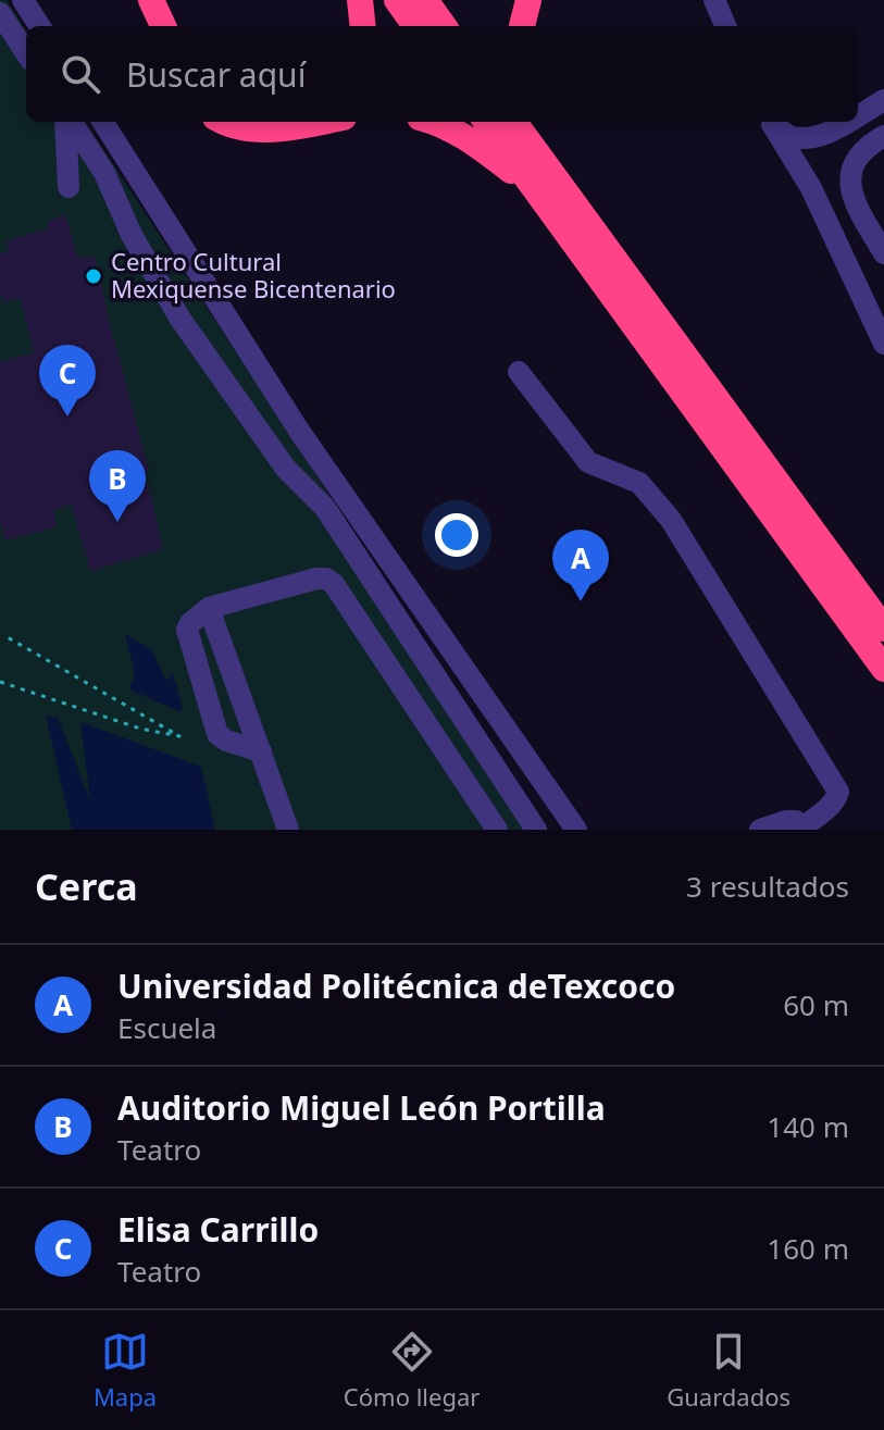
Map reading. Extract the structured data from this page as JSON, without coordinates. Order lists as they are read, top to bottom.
{
  "places": ["Centro Cultural Mexiquense Bicentenario"],
  "page": {
    "search": "Buscar aquí",
    "pins": ["C", "B", "A"],
    "heading": ["Cerca", "3 resultados"],
    "list": [
      {
        "mark": "A",
        "name": "Universidad Politécnica deTexcoco",
        "note": "Escuela",
        "value": "60 m"
      },
      {
        "mark": "B",
        "name": "Auditorio Miguel León Portilla",
        "note": "Teatro",
        "value": "140 m"
      },
      {
        "mark": "C",
        "name": "Elisa Carrillo",
        "note": "Teatro",
        "value": "160 m"
      }
    ],
    "nav": ["Mapa", "Cómo llegar", "Guardados"]
  }
}
